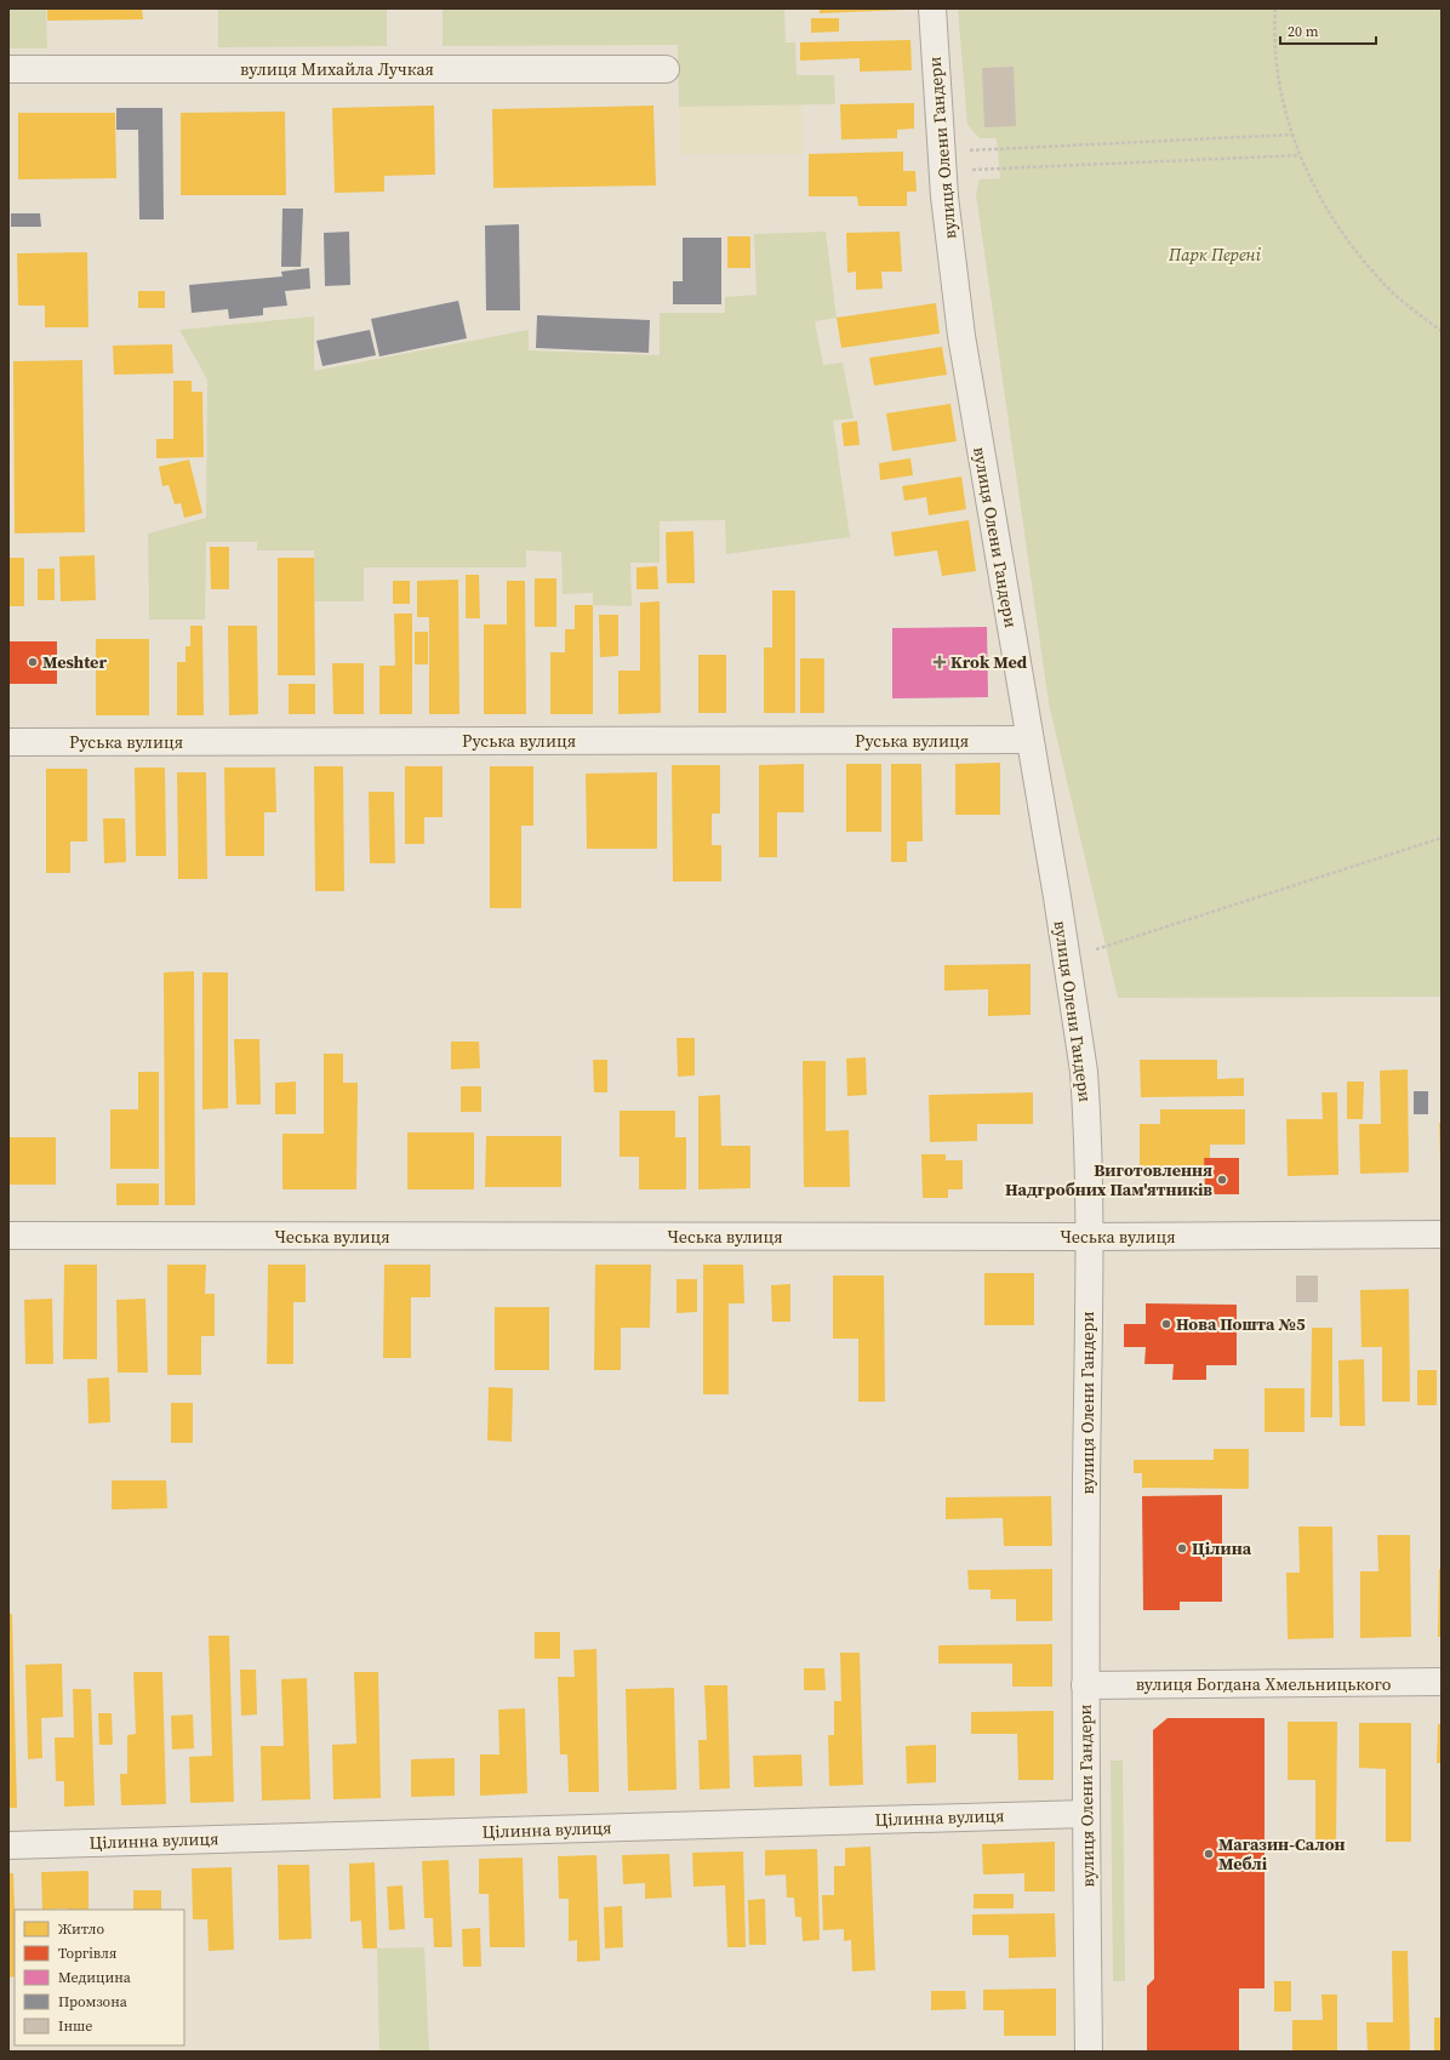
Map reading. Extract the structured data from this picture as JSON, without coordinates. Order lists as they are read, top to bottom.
{
  "streets": {
    "street": [
      "вулиця Михайла Лучкая",
      "вулиця Олени Гандери",
      "Руська вулиця",
      "Чеська вулиця",
      "вулиця Богдана Хмельницького",
      "Цілинна вулиця"
    ]
  },
  "crossings": [
    ["вулиця Олени Гандери", "Руська вулиця"],
    ["вулиця Олени Гандери", "Чеська вулиця"],
    ["вулиця Олени Гандери", "вулиця Богдана Хмельницького"],
    ["вулиця Олени Гандери", "Цілинна вулиця"]
  ],
  "parks": ["Парк Перені"],
  "places": {
    "other": [
      "Meshter",
      "Виготовлення Надгробних Пам'ятників",
      "Нова Пошта №5",
      "Цілина",
      "Магазин-Салон Меблі"
    ],
    "health": ["Krok Med"]
  },
  "legend": [
    "Житло",
    "Торгівля",
    "Медицина",
    "Промзона",
    "Інше"
  ],
  "scale_bar": "20 m"
}
